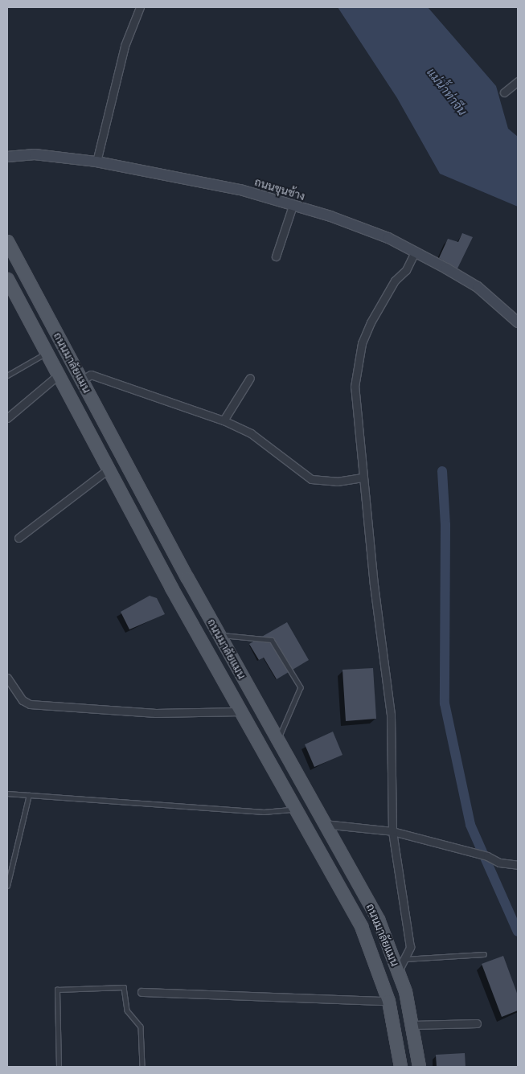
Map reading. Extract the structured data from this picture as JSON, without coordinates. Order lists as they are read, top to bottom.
{
  "streets": {
    "main road": ["ถนนขุนช้าง", "ถนนมาลัยแมน"]
  },
  "water": ["แม่น้ำท่าจีน"]
}
